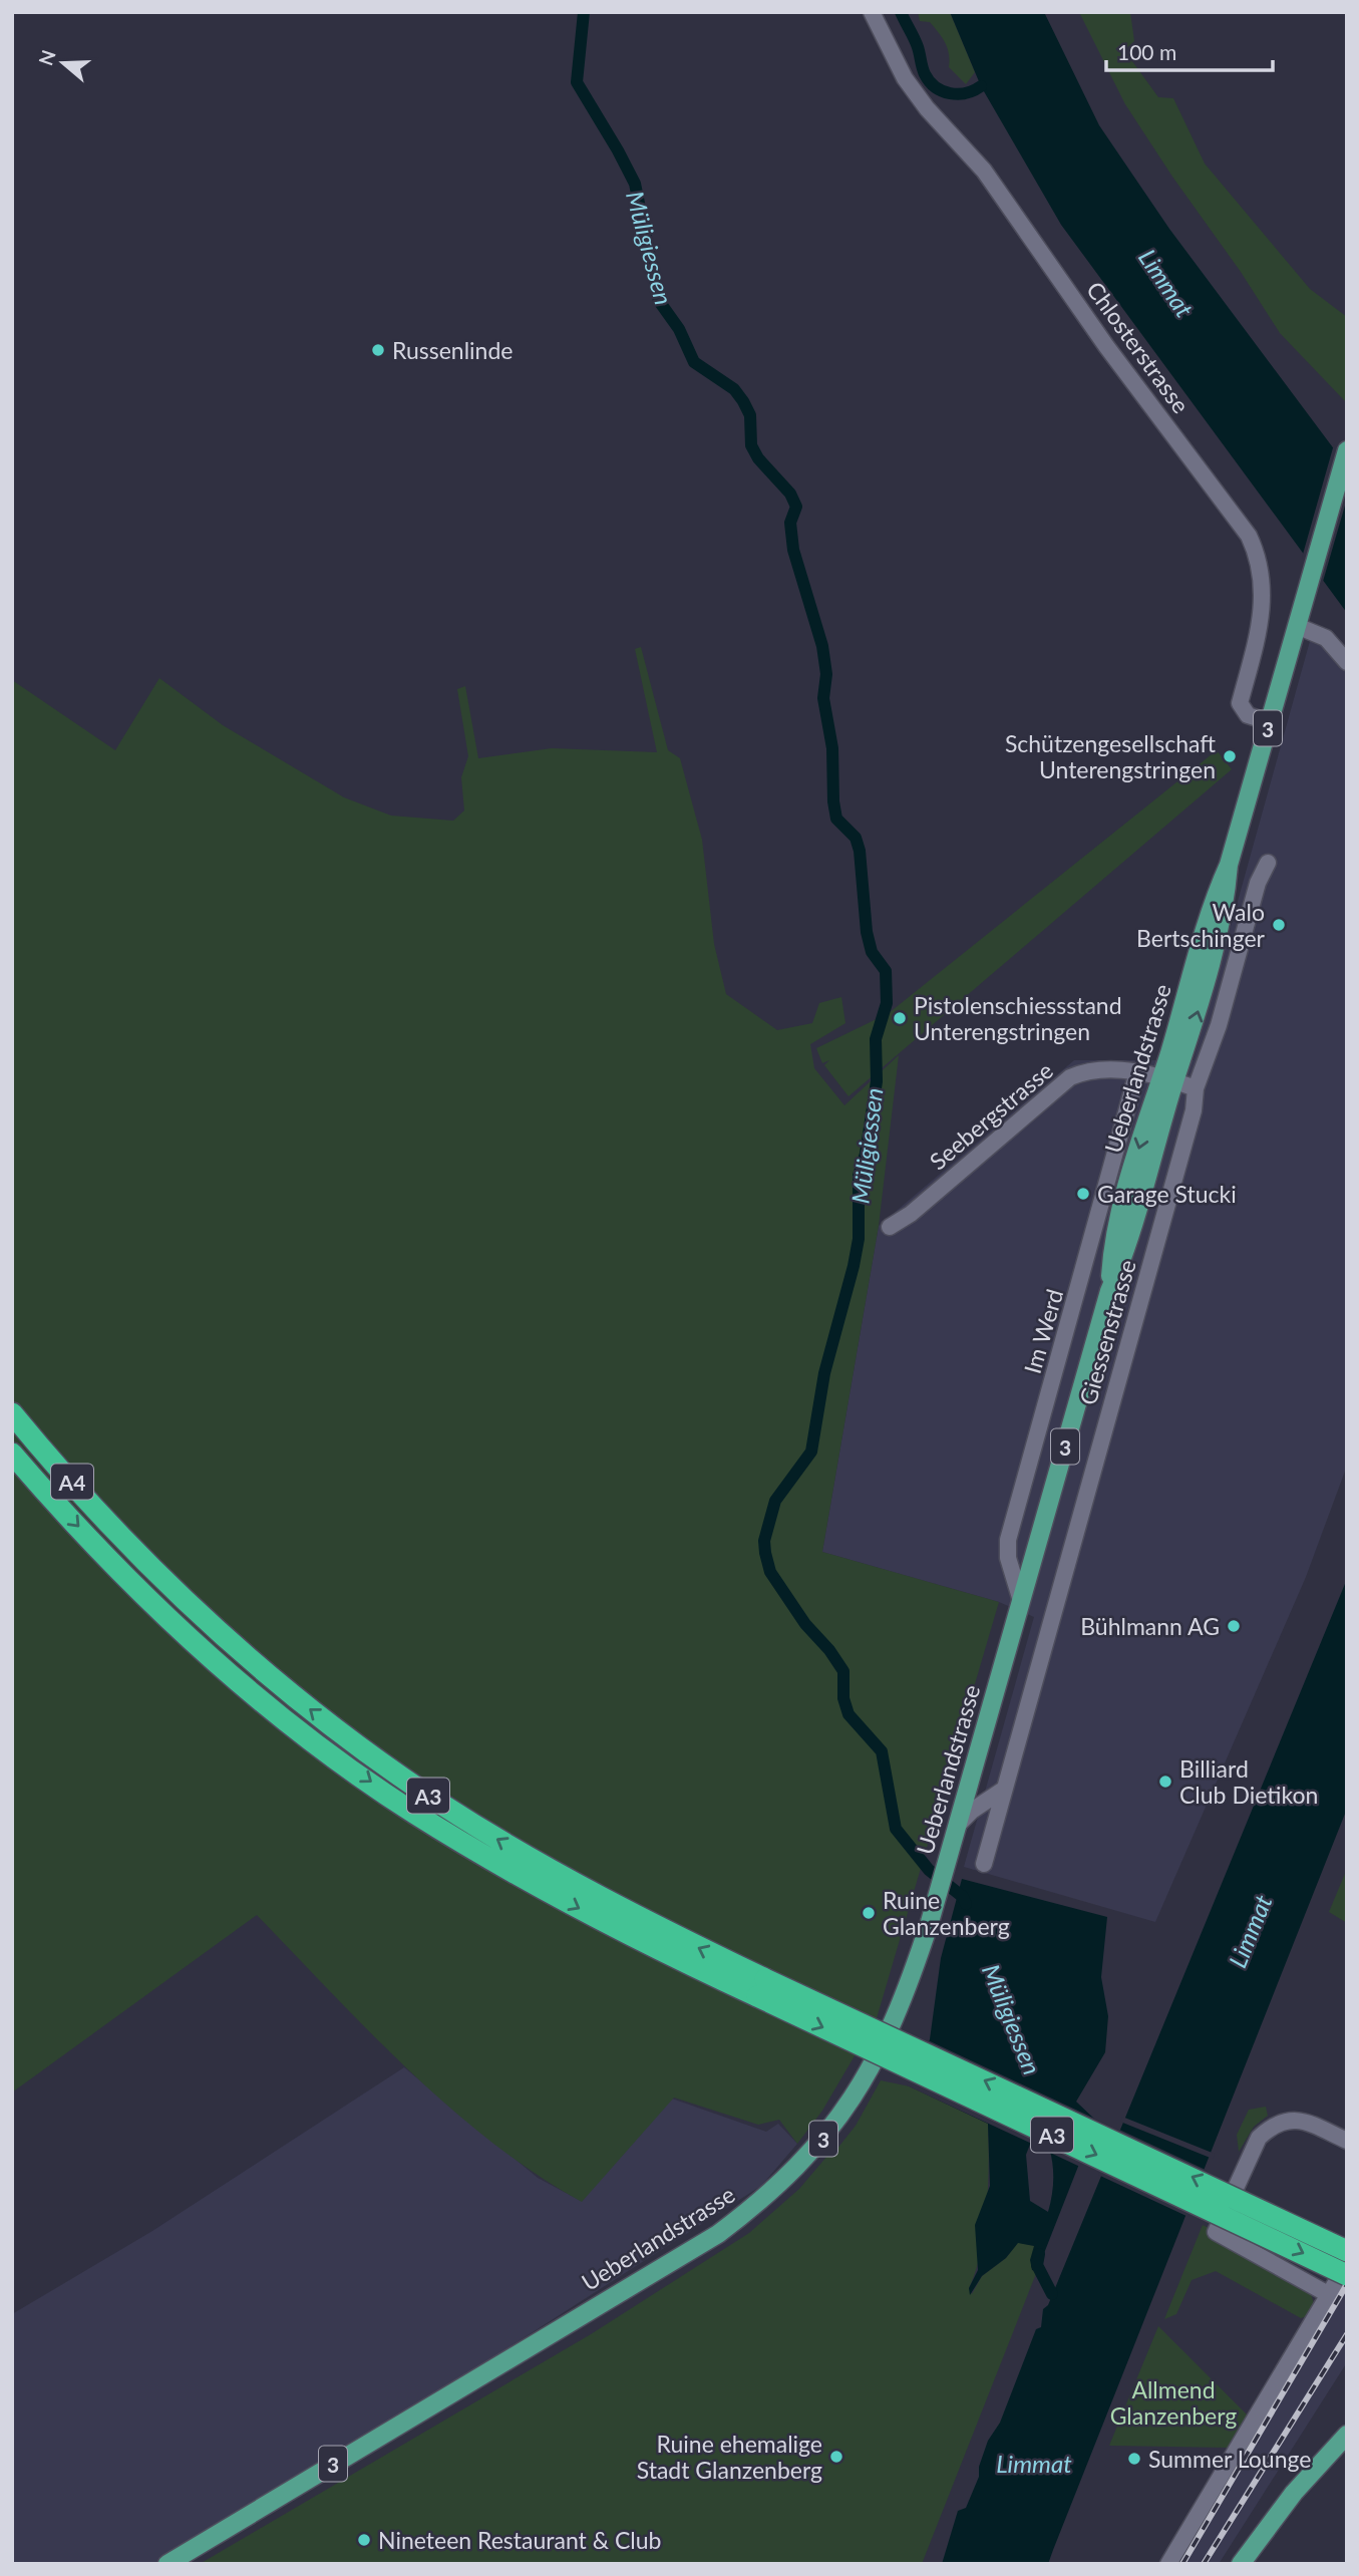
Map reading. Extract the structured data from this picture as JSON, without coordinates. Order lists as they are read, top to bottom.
{
  "streets": {
    "highway": ["A4", "A3"],
    "main road": ["3", "Ueberlandstrasse"],
    "street": [
      "Chlosterstrasse",
      "Seebergstrasse",
      "Im Werd",
      "Giessenstrasse"
    ]
  },
  "crossings": [
    ["Chlosterstrasse", "Ueberlandstrasse"],
    ["Ueberlandstrasse", "Seebergstrasse"],
    ["Ueberlandstrasse", "Im Werd"],
    ["Seebergstrasse", "Im Werd"],
    ["A4", "A3"]
  ],
  "water": ["Müligiessen", "Limmat"],
  "parks": ["Allmend Glanzenberg"],
  "places": [
    "Russenlinde",
    "Schützengesellschaft Unterengstringen",
    "Walo Bertschinger",
    "Pistolenschiessstand Unterengstringen",
    "Garage Stucki",
    "Bühlmann AG",
    "Billiard Club Dietikon",
    "Ruine Glanzenberg",
    "Ruine ehemalige Stadt Glanzenberg",
    "Summer Lounge",
    "Nineteen Restaurant & Club"
  ],
  "scale_bar": "100 m",
  "north": "left"
}
